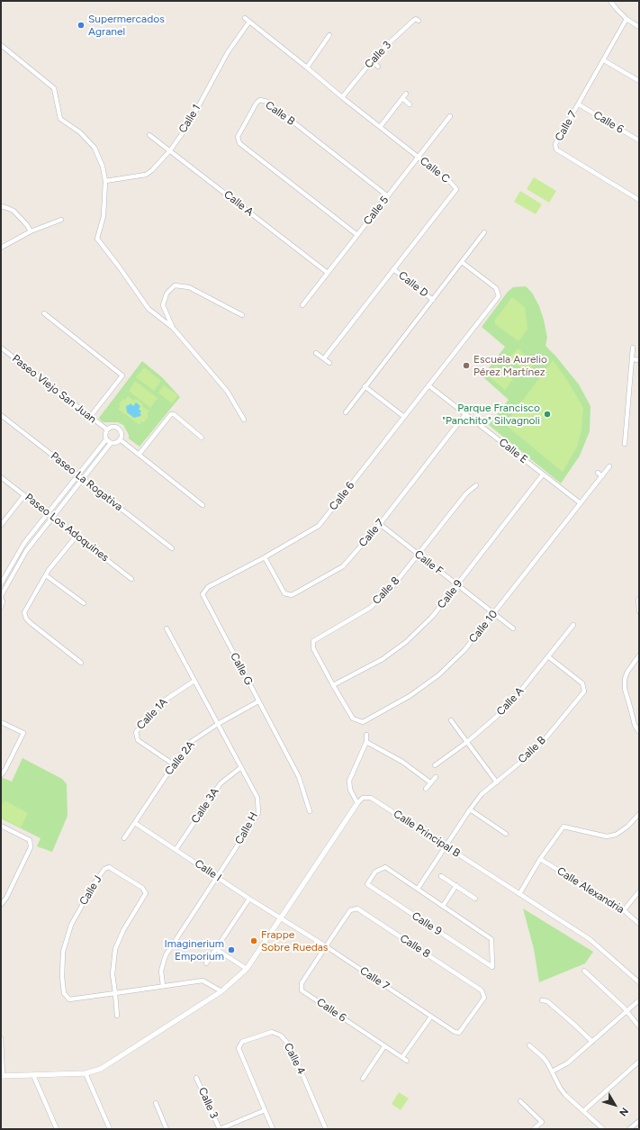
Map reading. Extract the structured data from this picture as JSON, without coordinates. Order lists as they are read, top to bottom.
{
  "streets": {
    "street": [
      "Calle 3",
      "Calle B",
      "Calle 1",
      "Calle 6",
      "Calle 7",
      "Calle C",
      "Calle A",
      "Calle 5",
      "Calle D",
      "Paseo Viejo San Juan",
      "Calle E",
      "Paseo La Rogativa",
      "Paseo Los Adoquines",
      "Calle F",
      "Calle 8",
      "Calle 9",
      "Calle 10",
      "Calle G",
      "Calle 1A",
      "Calle 2A",
      "Calle 3A",
      "Calle H",
      "Calle Principal B",
      "Calle I",
      "Calle J",
      "Calle Alexandria",
      "Calle 4"
    ]
  },
  "crossings": [
    ["Calle 3", "Calle C"],
    ["Calle B", "Calle A"],
    ["Calle B", "Calle 5"],
    ["Calle B", "Calle Principal B"],
    ["Calle 1", "Calle C"],
    ["Calle 1", "Calle A"],
    ["Calle 6", "Calle 7"],
    ["Calle 6", "Calle E"],
    ["Calle 6", "Calle 8"],
    ["Calle 6", "Calle G"],
    ["Calle 7", "Calle E"],
    ["Calle 7", "Calle F"],
    ["Calle 7", "Calle 8"],
    ["Calle 7", "Calle G"],
    ["Calle 7", "Calle I"],
    ["Calle C", "Calle 5"],
    ["Calle C", "Calle D"],
    ["Calle A", "Calle 5"],
    ["Calle E", "Calle 9"],
    ["Calle E", "Calle 10"],
    ["Calle F", "Calle 8"],
    ["Calle F", "Calle 9"],
    ["Calle F", "Calle 10"],
    ["Calle 8", "Calle 9"],
    ["Calle 8", "Calle 10"],
    ["Calle 9", "Calle 10"],
    ["Calle G", "Calle 2A"],
    ["Calle 1A", "Calle 2A"],
    ["Calle 1A", "Calle H"],
    ["Calle 2A", "Calle H"],
    ["Calle 2A", "Calle I"],
    ["Calle 3A", "Calle H"],
    ["Calle 3A", "Calle I"],
    ["Calle H", "Calle I"],
    ["Calle H", "Calle J"]
  ],
  "places": [
    "Supermercados Agranel",
    "Escuela Aurelio Pérez Martínez",
    "Parque Francisco \"Panchito\" Silvagnoli",
    "Frappe Sobre Ruedas",
    "Imaginerium Emporium"
  ],
  "north": "bottom right"
}
